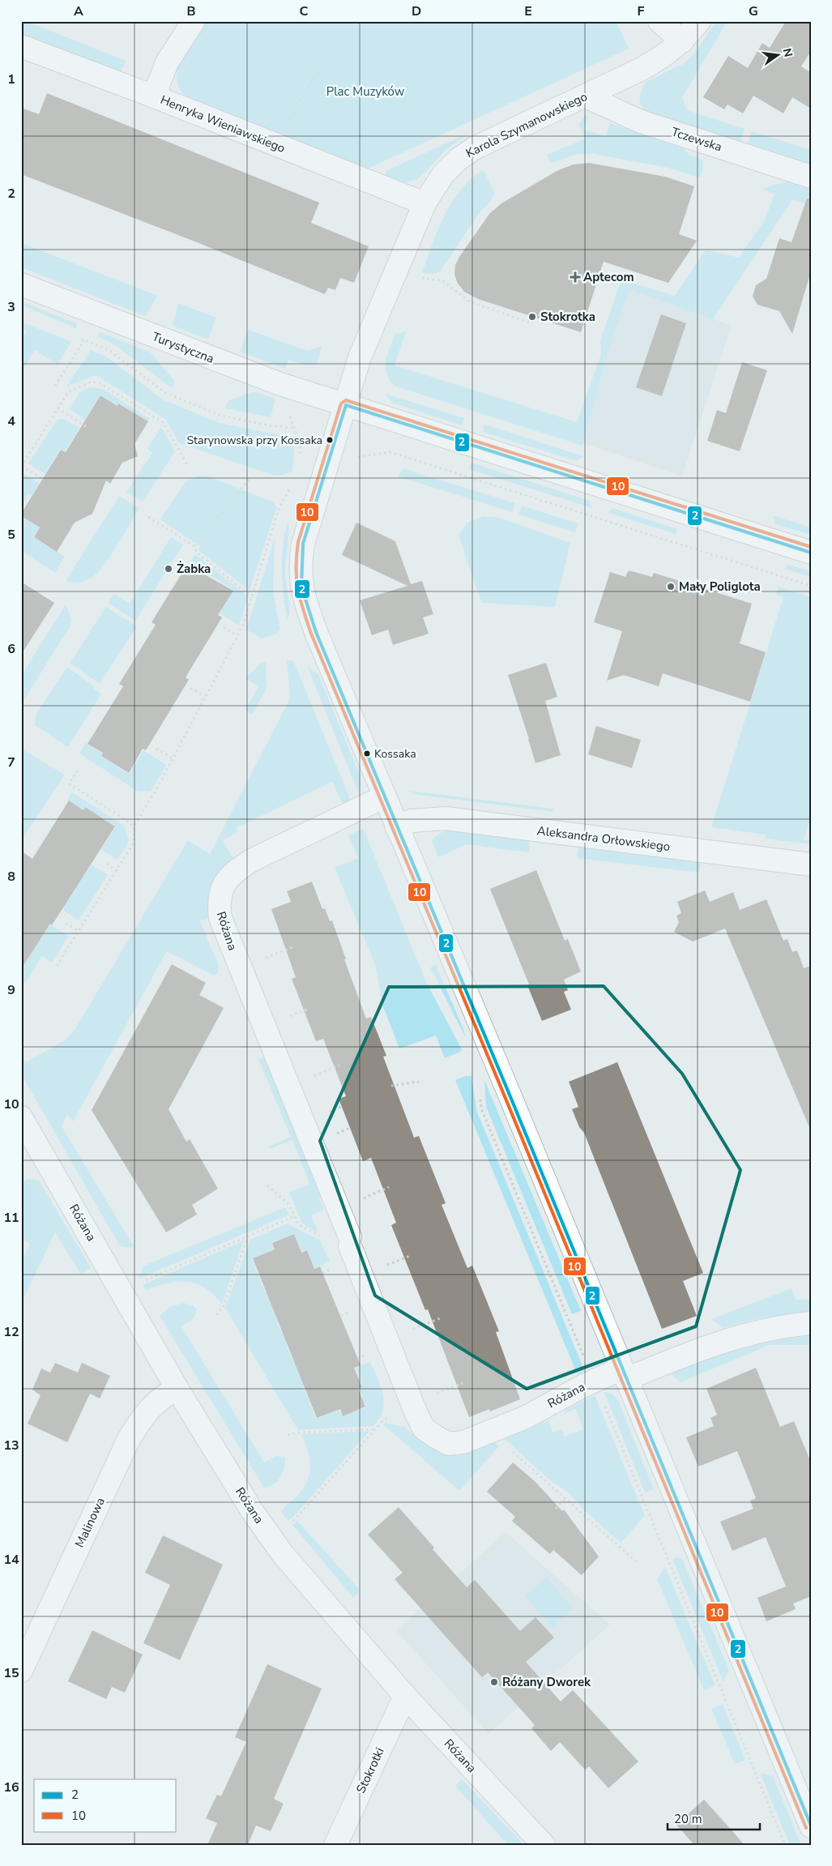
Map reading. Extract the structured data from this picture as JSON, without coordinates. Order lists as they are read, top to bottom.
{
  "streets": {
    "street": [
      "Henryka Wieniawskiego",
      "Karola Szymanowskiego",
      "Tczewska",
      "Turystyczna",
      "Aleksandra Orłowskiego",
      "Różana",
      "Malinowa",
      "Stokrotki"
    ]
  },
  "crossings": [
    ["Henryka Wieniawskiego", "Karola Szymanowskiego"],
    ["Karola Szymanowskiego", "Tczewska"],
    ["Karola Szymanowskiego", "Turystyczna"],
    ["Karola Szymanowskiego", "Aleksandra Orłowskiego"],
    ["Karola Szymanowskiego", "Różana"],
    ["Różana", "Malinowa"],
    ["Różana", "Stokrotki"]
  ],
  "parks": ["Plac Muzyków"],
  "places": {
    "health": ["Aptecom"],
    "other": [
      "Stokrotka",
      "Starynowska przy Kossaka",
      "Żabka",
      "Mały Poliglota",
      "Kossaka",
      "Różany Dworek"
    ]
  },
  "lines": ["transit line 10", "transit line 2"],
  "legend": ["2", "10"],
  "scale_bar": "20 m",
  "north": "right",
  "grid": {
    "columns": [
      "A",
      "B",
      "C",
      "D",
      "E",
      "F",
      "G"
    ],
    "rows": [
      "1",
      "2",
      "3",
      "4",
      "5",
      "6",
      "7",
      "8",
      "9",
      "10",
      "11",
      "12",
      "13",
      "14",
      "15",
      "16"
    ]
  }
}
